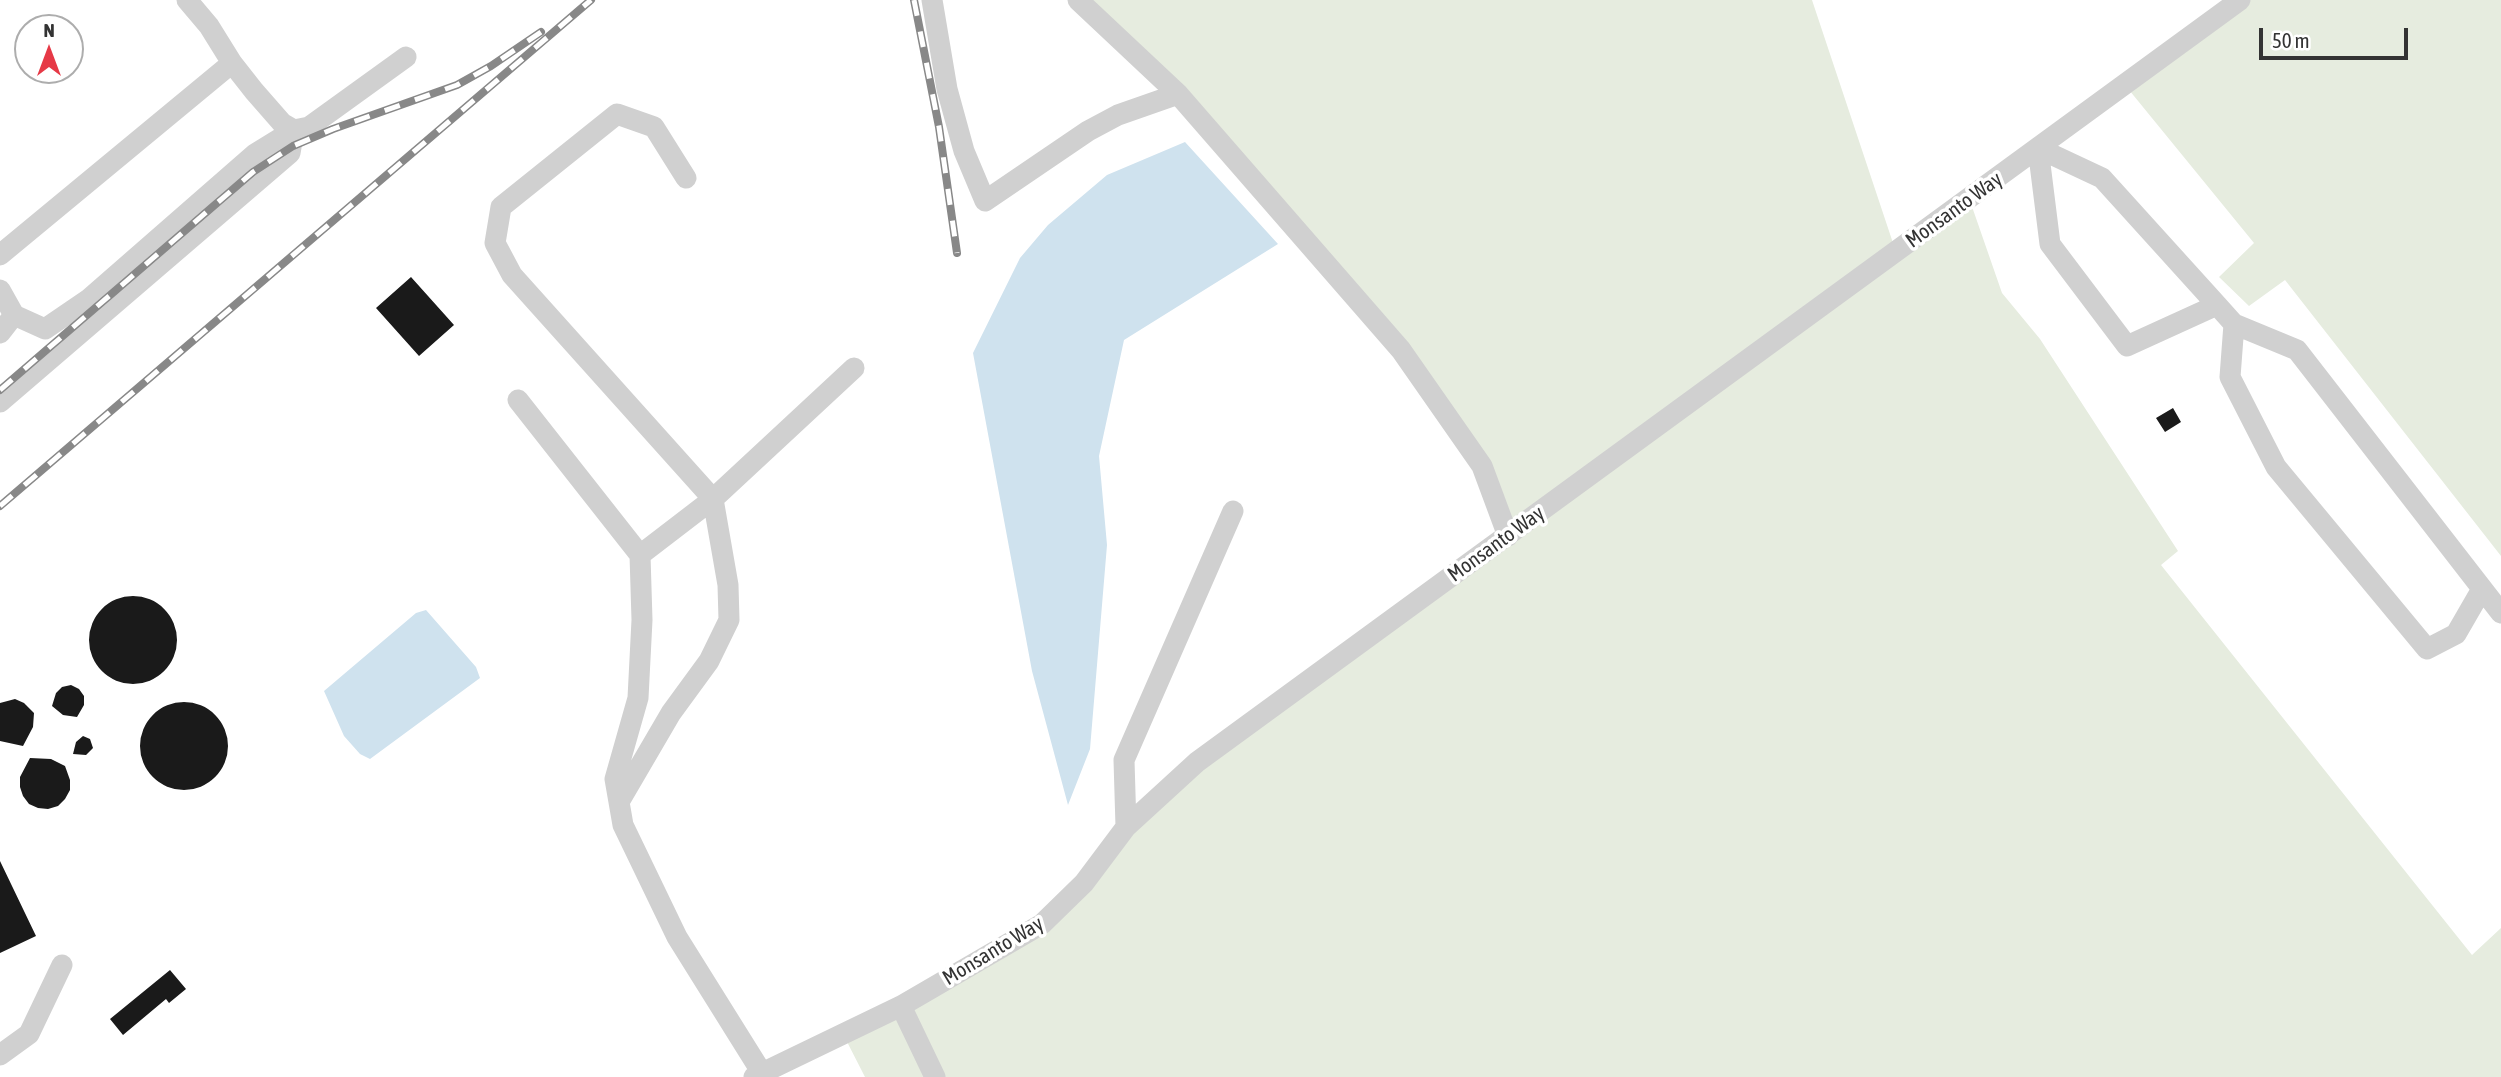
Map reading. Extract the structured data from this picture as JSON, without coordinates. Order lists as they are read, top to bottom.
{
  "streets": {
    "street": ["Monsanto Way"]
  },
  "scale_bar": "50 m",
  "north": "top"
}
